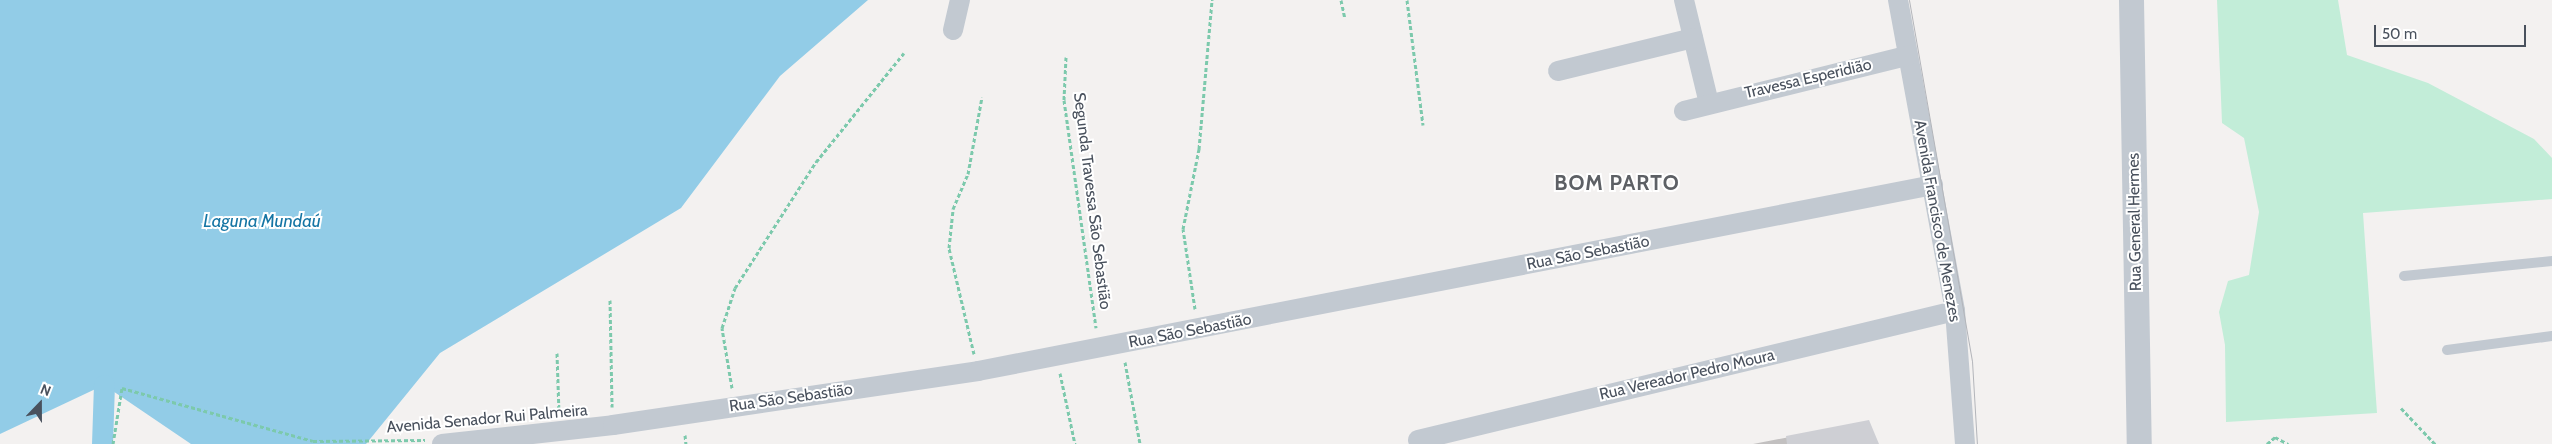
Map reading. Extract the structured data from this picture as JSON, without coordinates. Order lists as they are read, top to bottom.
{
  "streets": {
    "street": [
      "Travessa Esperidião",
      "Avenida Francisco de Menezes",
      "Rua General Hermes",
      "Rua São Sebastião",
      "Rua Vereador Pedro Moura"
    ],
    "path": ["Segunda Travessa São Sebastião", "Avenida Senador Rui Palmeira"]
  },
  "crossings": [
    ["Travessa Esperidião", "Avenida Francisco de Menezes"],
    ["Segunda Travessa São Sebastião", "Rua São Sebastião"],
    ["Avenida Francisco de Menezes", "Rua São Sebastião"],
    ["Avenida Francisco de Menezes", "Rua Vereador Pedro Moura"],
    ["Rua São Sebastião", "Avenida Senador Rui Palmeira"]
  ],
  "districts": ["BOM PARTO"],
  "water": ["Laguna Mundaú"],
  "scale_bar": "50 m",
  "north": "top"
}
